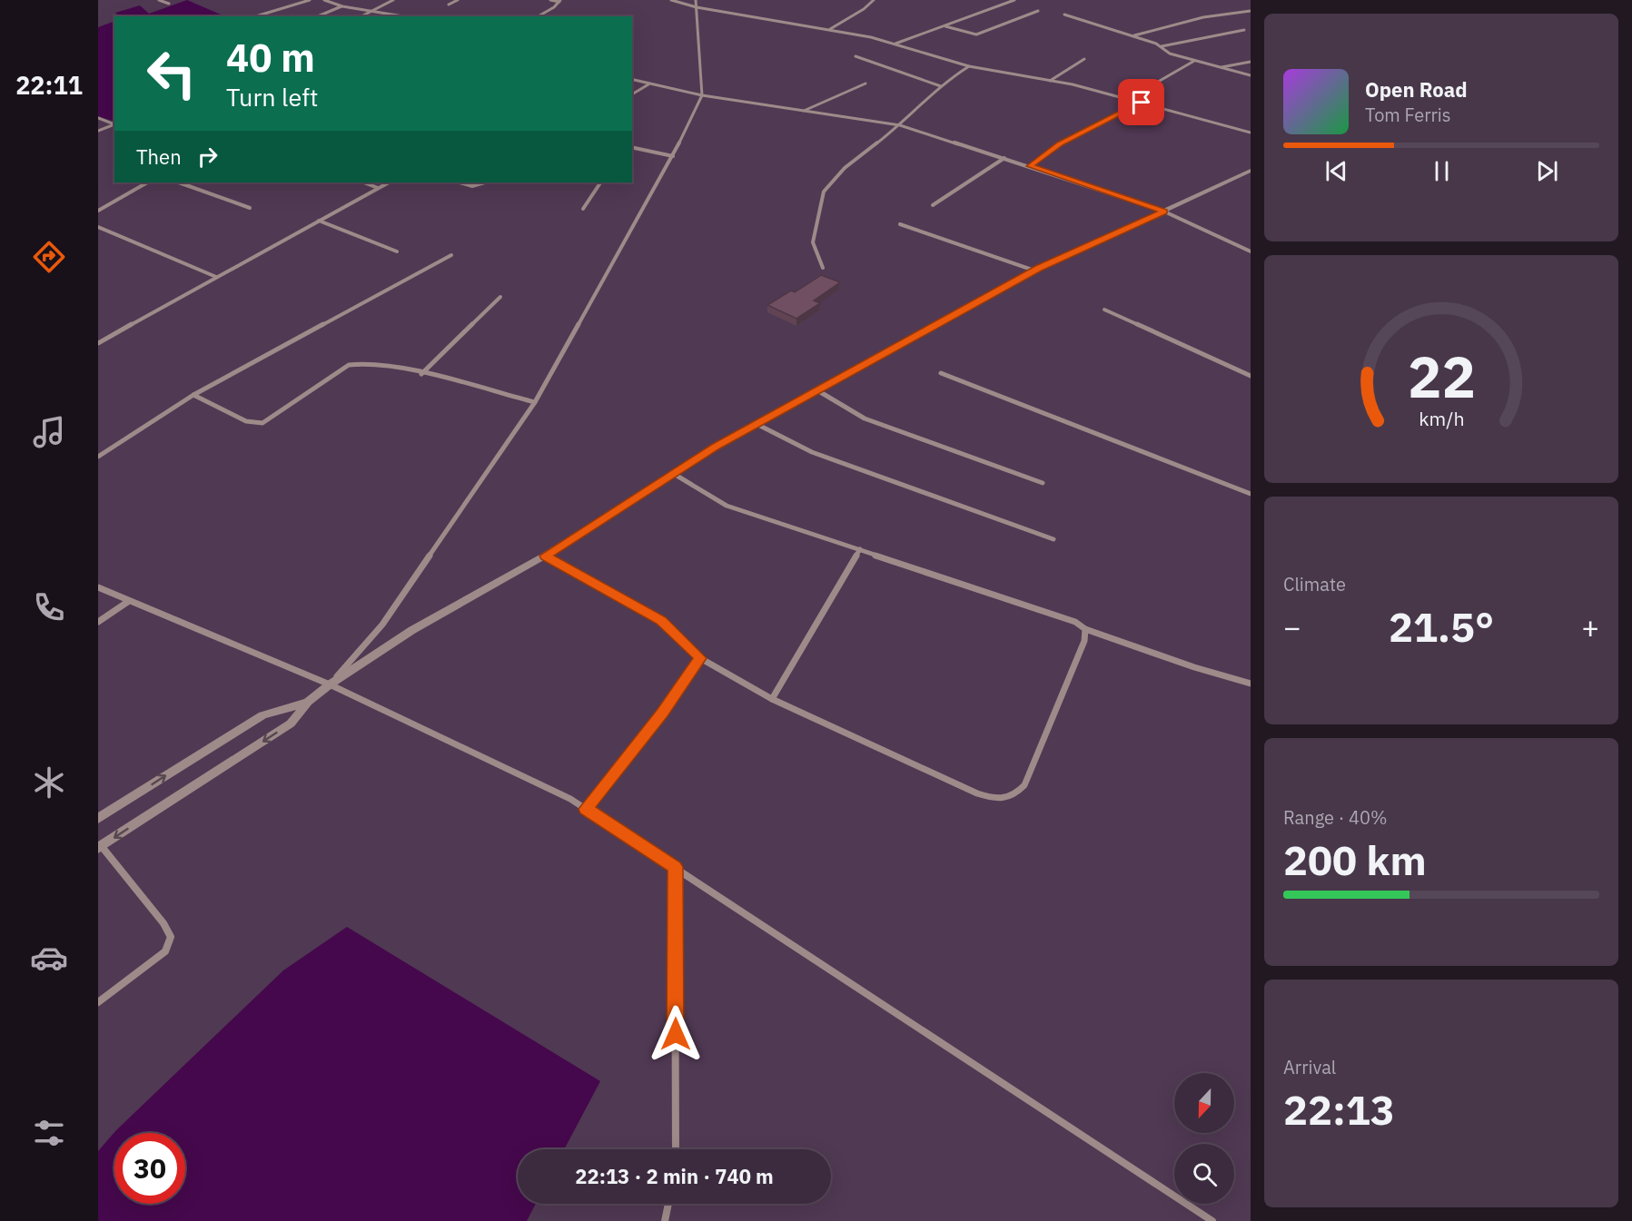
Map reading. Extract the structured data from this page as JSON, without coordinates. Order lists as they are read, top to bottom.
{
  "north": "bottom",
  "page": {
    "tabs": "22:11",
    "turn": ["40 m", "Turn left"],
    "song": ["Open Road", "Tom Ferris"],
    "then": "Then",
    "tile": [
      "Climate",
      ["Range · 40%", "200 km"],
      ["Arrival", "22:13"]
    ],
    "heat": ["−", "21.5°", "+"],
    "limit": "30",
    "trip": "22:13 · 2 min · 740 m",
    "gauge": ["22", "km/h"]
  }
}
